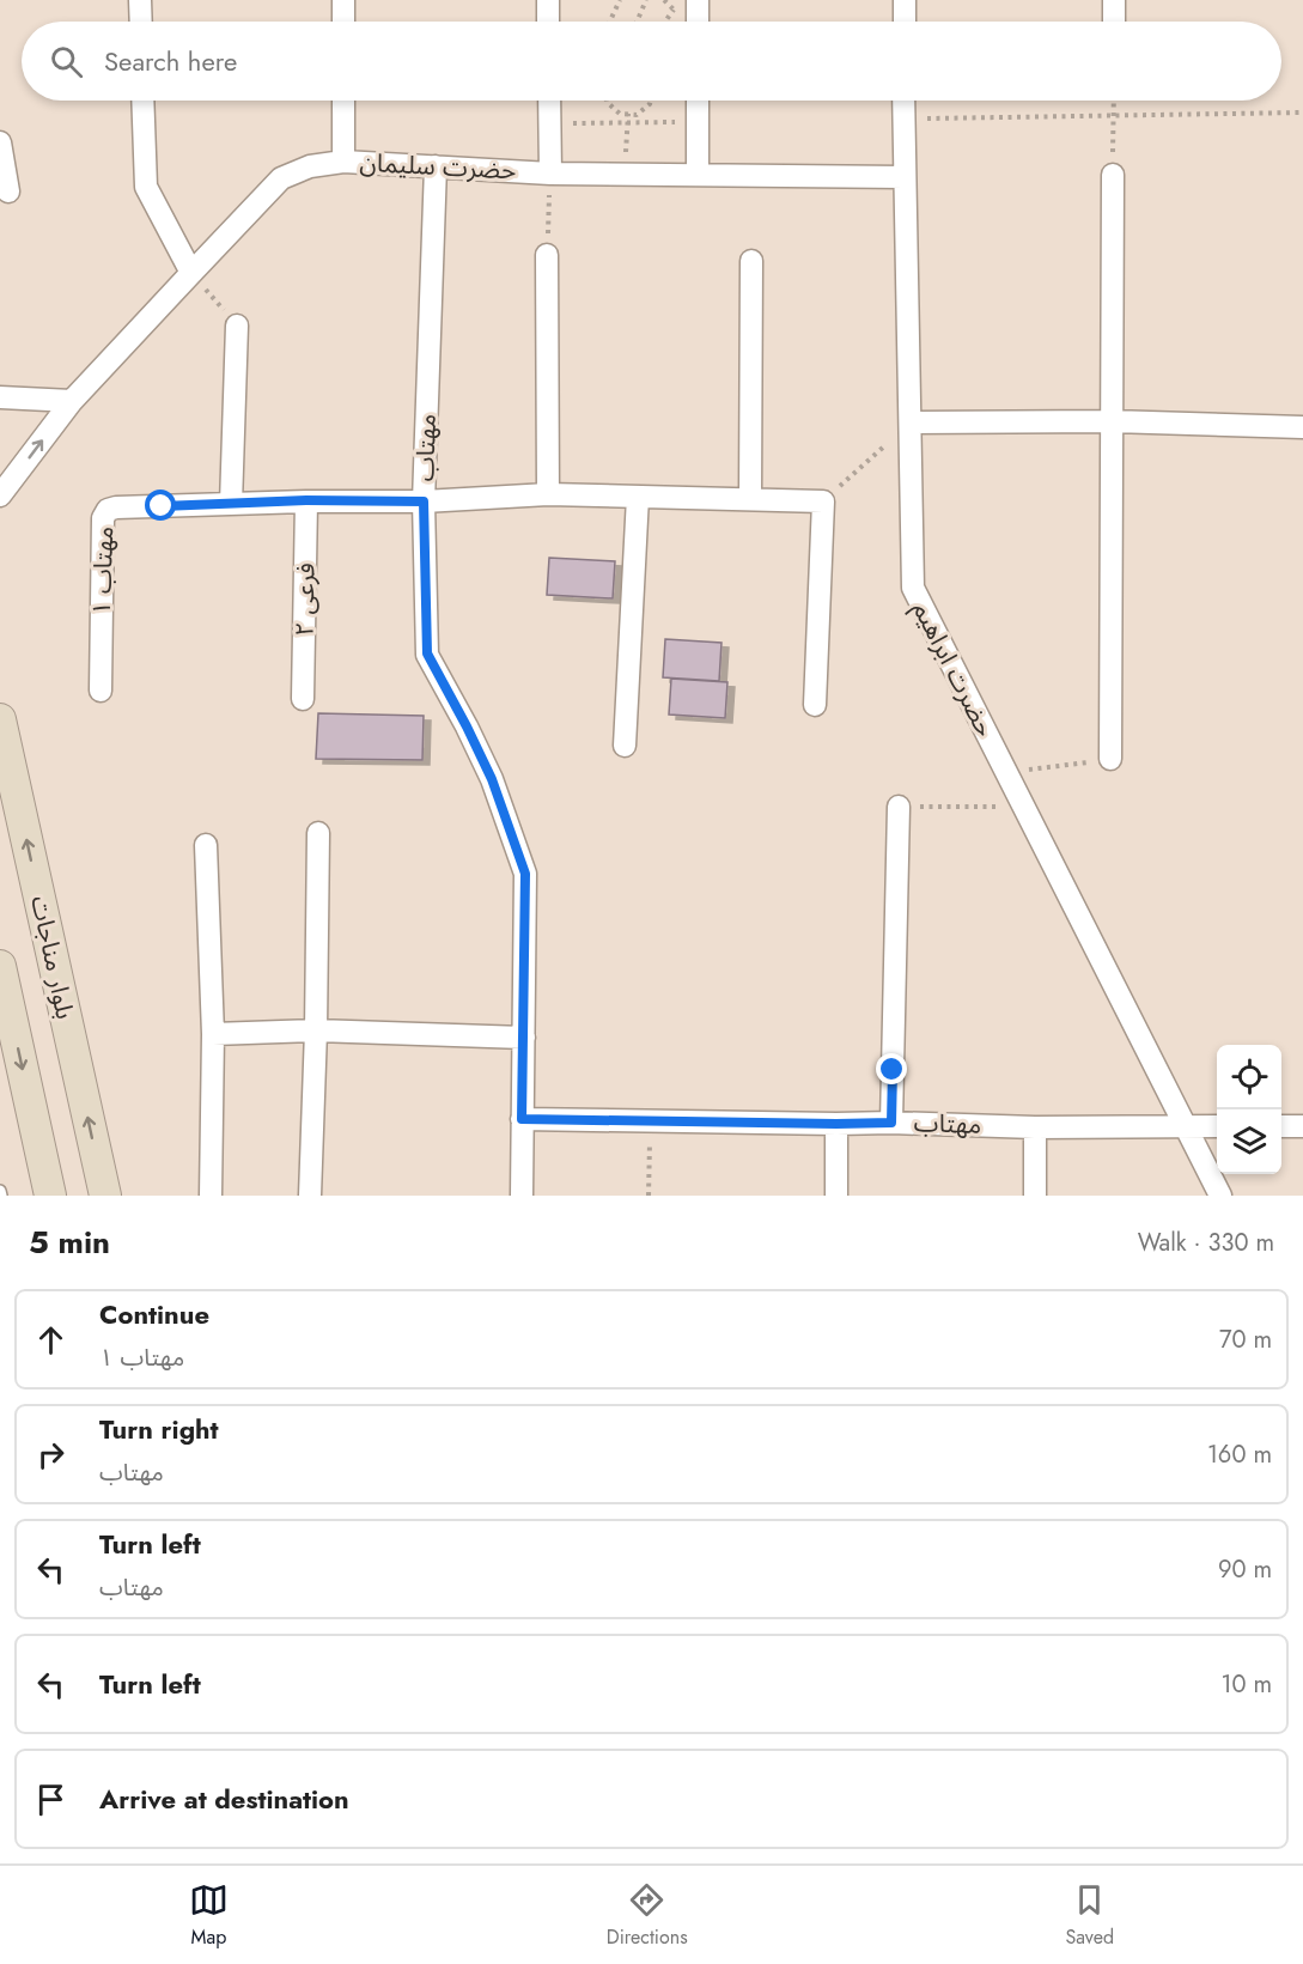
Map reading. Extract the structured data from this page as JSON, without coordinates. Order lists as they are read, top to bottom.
{
  "streets": {
    "main road": ["بلوار مناجات"],
    "street": [
      "حضرت سلیمان",
      "مهتاب",
      "مهتاب ۱",
      "فرعی ۲",
      "حضرت ابراهیم"
    ]
  },
  "crossings": [
    ["حضرت سلیمان", "مهتاب"],
    ["حضرت سلیمان", "حضرت ابراهیم"],
    ["مهتاب", "مهتاب ۱"],
    ["مهتاب", "حضرت ابراهیم"],
    ["مهتاب ۱", "فرعی ۲"]
  ],
  "page": {
    "search": "Search here",
    "heading": ["5 min", "Walk · 330 m"],
    "list": [
      ["Continue", "مهتاب ۱", "70 m"],
      ["Turn right", "مهتاب", "160 m"],
      ["Turn left", "مهتاب", "90 m"],
      ["Turn left", "10 m"],
      "Arrive at destination"
    ],
    "nav": ["Map", "Directions", "Saved"]
  }
}
